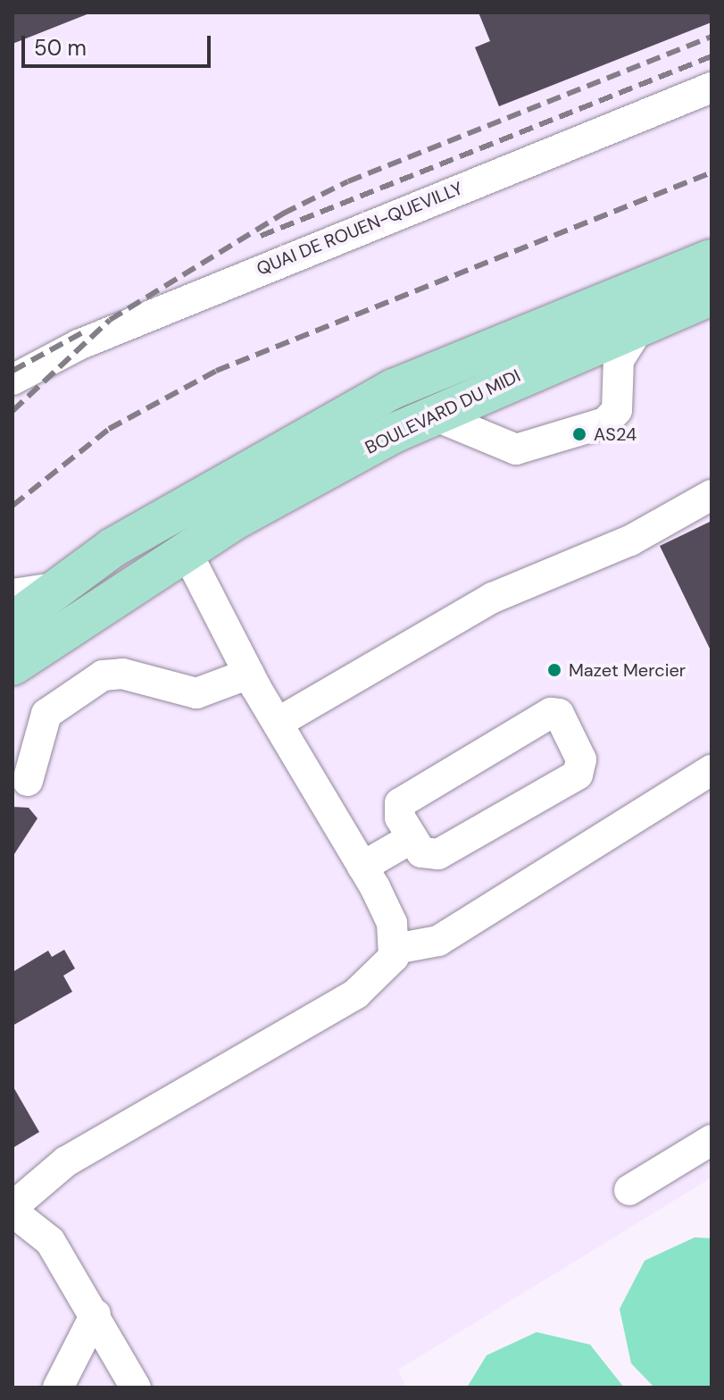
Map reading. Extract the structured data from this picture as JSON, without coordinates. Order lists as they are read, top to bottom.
{
  "streets": {
    "main road": ["BOULEVARD DU MIDI"],
    "lane": ["QUAI DE ROUEN-QUEVILLY"]
  },
  "places": ["AS24", "Mazet Mercier"],
  "scale_bar": "50 m"
}
